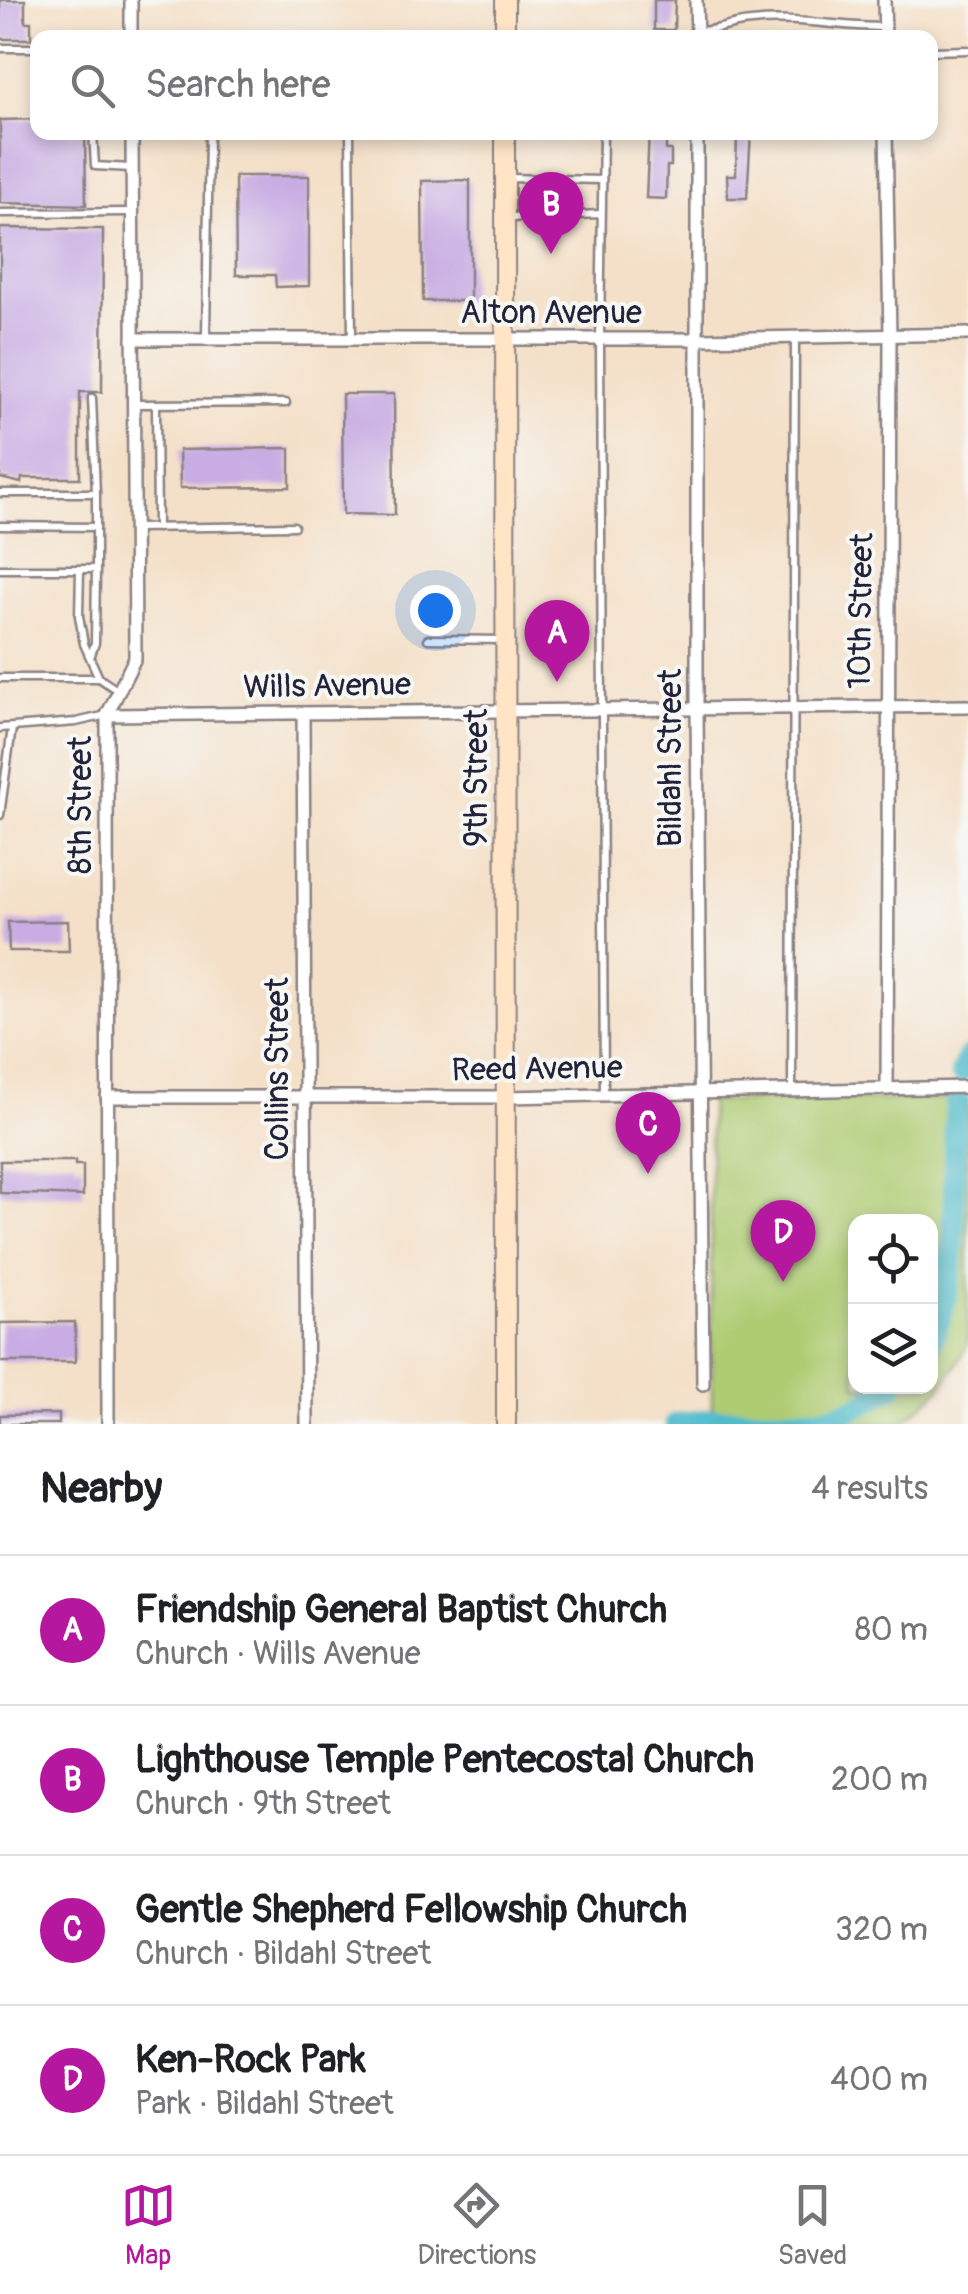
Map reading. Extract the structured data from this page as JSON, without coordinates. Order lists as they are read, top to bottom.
{
  "streets": {
    "street": [
      "Alton Avenue",
      "10th Street",
      "Wills Avenue",
      "Bildahl Street",
      "9th Street",
      "8th Street",
      "Reed Avenue",
      "Collins Street"
    ]
  },
  "crossings": [
    ["Alton Avenue", "10th Street"],
    ["Alton Avenue", "Bildahl Street"],
    ["Alton Avenue", "9th Street"],
    ["Alton Avenue", "8th Street"],
    ["10th Street", "Wills Avenue"],
    ["10th Street", "Reed Avenue"],
    ["Wills Avenue", "Bildahl Street"],
    ["Wills Avenue", "9th Street"],
    ["Wills Avenue", "8th Street"],
    ["Wills Avenue", "Collins Street"],
    ["Bildahl Street", "Reed Avenue"],
    ["9th Street", "Reed Avenue"],
    ["8th Street", "Reed Avenue"],
    ["Reed Avenue", "Collins Street"]
  ],
  "page": {
    "search": "Search here",
    "pins": [
      "B",
      "A",
      "C",
      "D"
    ],
    "heading": ["Nearby", "4 results"],
    "list": [
      {
        "mark": "A",
        "name": "Friendship General Baptist Church",
        "note": "Church · Wills Avenue",
        "value": "80 m"
      },
      {
        "mark": "B",
        "name": "Lighthouse Temple Pentecostal Church",
        "note": "Church · 9th Street",
        "value": "200 m"
      },
      {
        "mark": "C",
        "name": "Gentle Shepherd Fellowship Church",
        "note": "Church · Bildahl Street",
        "value": "320 m"
      },
      {
        "mark": "D",
        "name": "Ken-Rock Park",
        "note": "Park · Bildahl Street",
        "value": "400 m"
      }
    ],
    "nav": ["Map", "Directions", "Saved"]
  }
}
